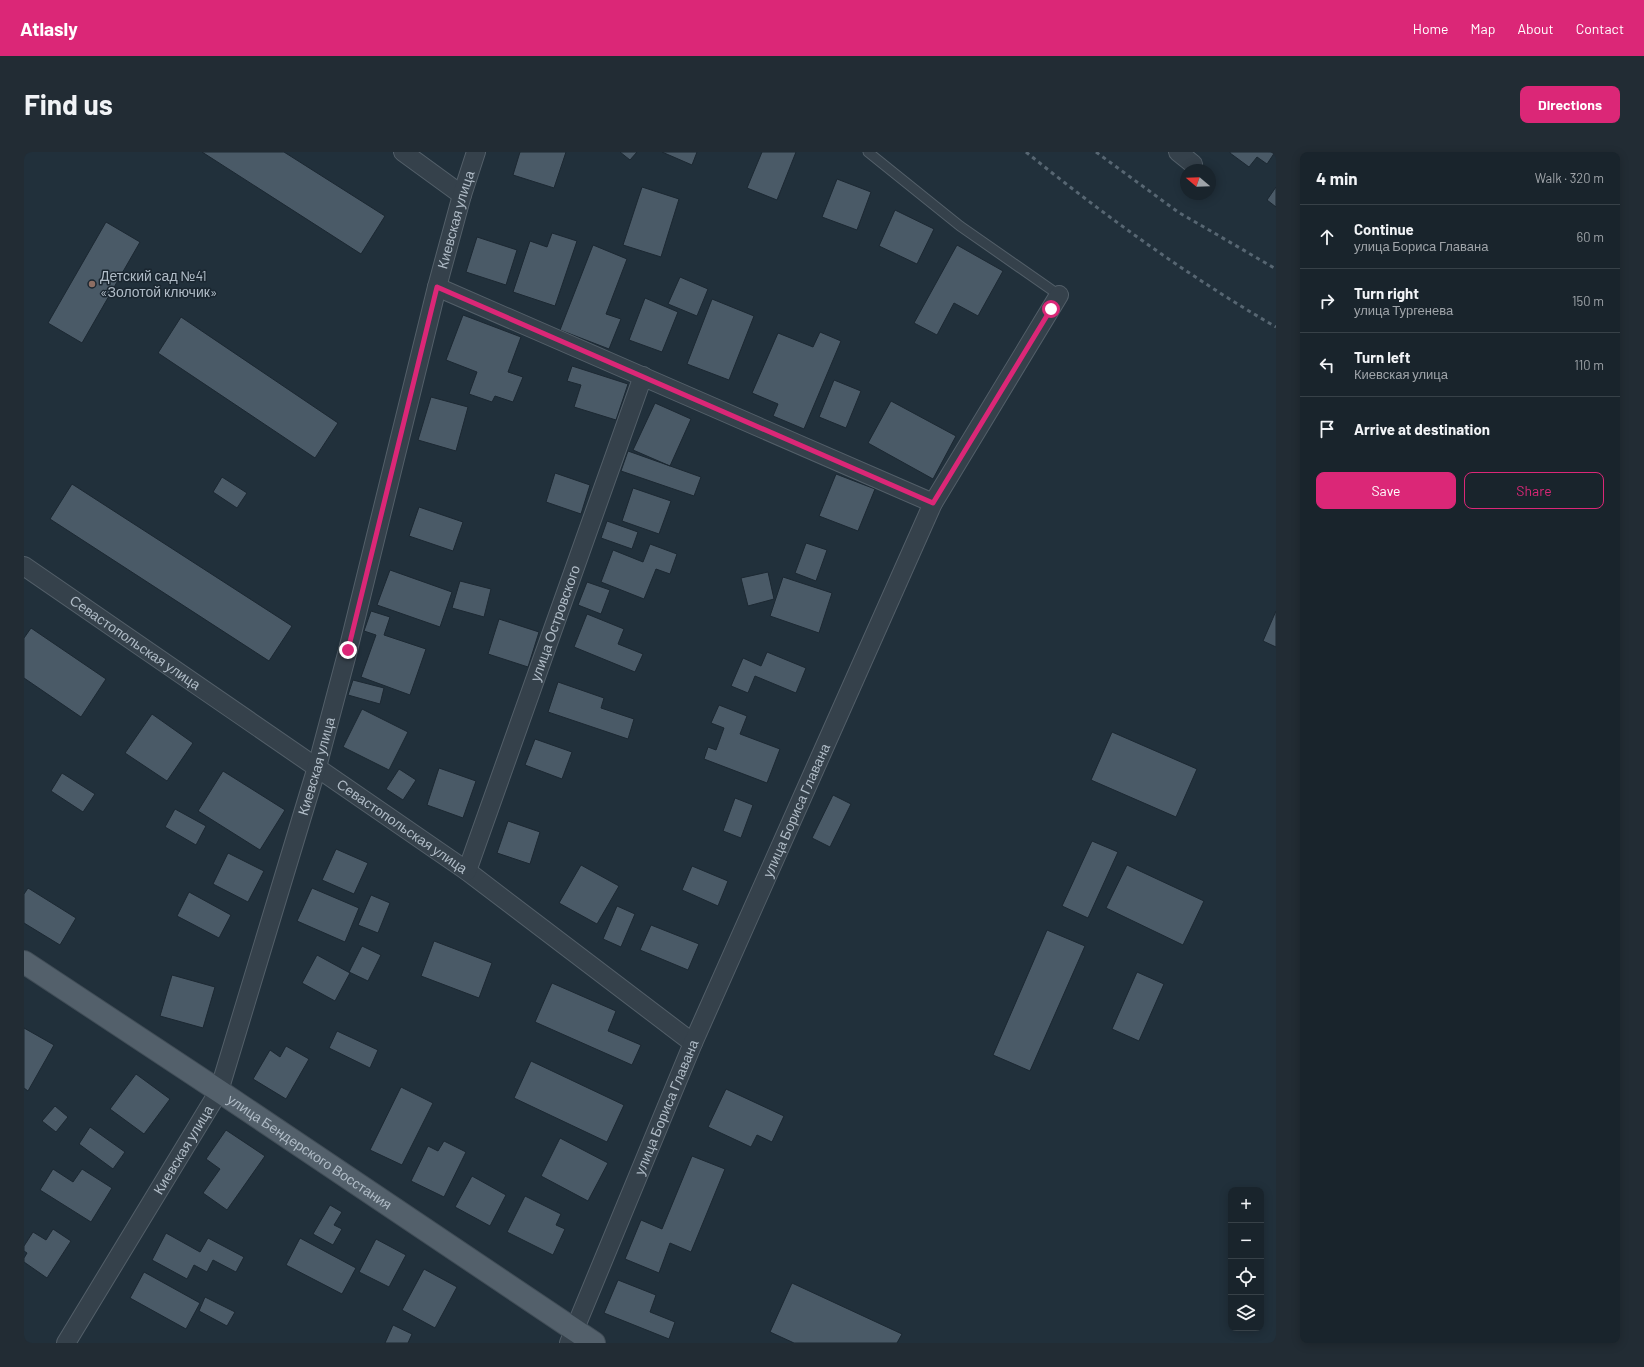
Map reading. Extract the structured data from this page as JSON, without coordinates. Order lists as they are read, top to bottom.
{
  "streets": {
    "main road": ["улица Бендерского Восстания"],
    "street": [
      "Киевская улица",
      "улица Островского",
      "Севастопольская улица",
      "улица Бориса Главана"
    ]
  },
  "crossings": [
    ["Киевская улица", "Севастопольская улица"],
    ["Киевская улица", "улица Бендерского Восстания"],
    ["улица Островского", "Севастопольская улица"],
    ["Севастопольская улица", "улица Бориса Главана"],
    ["улица Бориса Главана", "улица Бендерского Восстания"]
  ],
  "places": ["Детский сад №41 «Золотой ключик»"],
  "north": "left",
  "page": {
    "header": "Atlasly",
    "nav": [
      "Home",
      "Map",
      "About",
      "Contact"
    ],
    "buttons": [
      "Directions",
      ["Save", "Share"]
    ],
    "title": "Find us",
    "heading": ["4 min", "Walk · 320 m"],
    "list": [
      ["Continue", "улица Бориса Главана", "60 m"],
      ["Turn right", "улица Тургенева", "150 m"],
      ["Turn left", "Киевская улица", "110 m"],
      "Arrive at destination"
    ],
    "map_buttons": ["+", "−"]
  }
}
